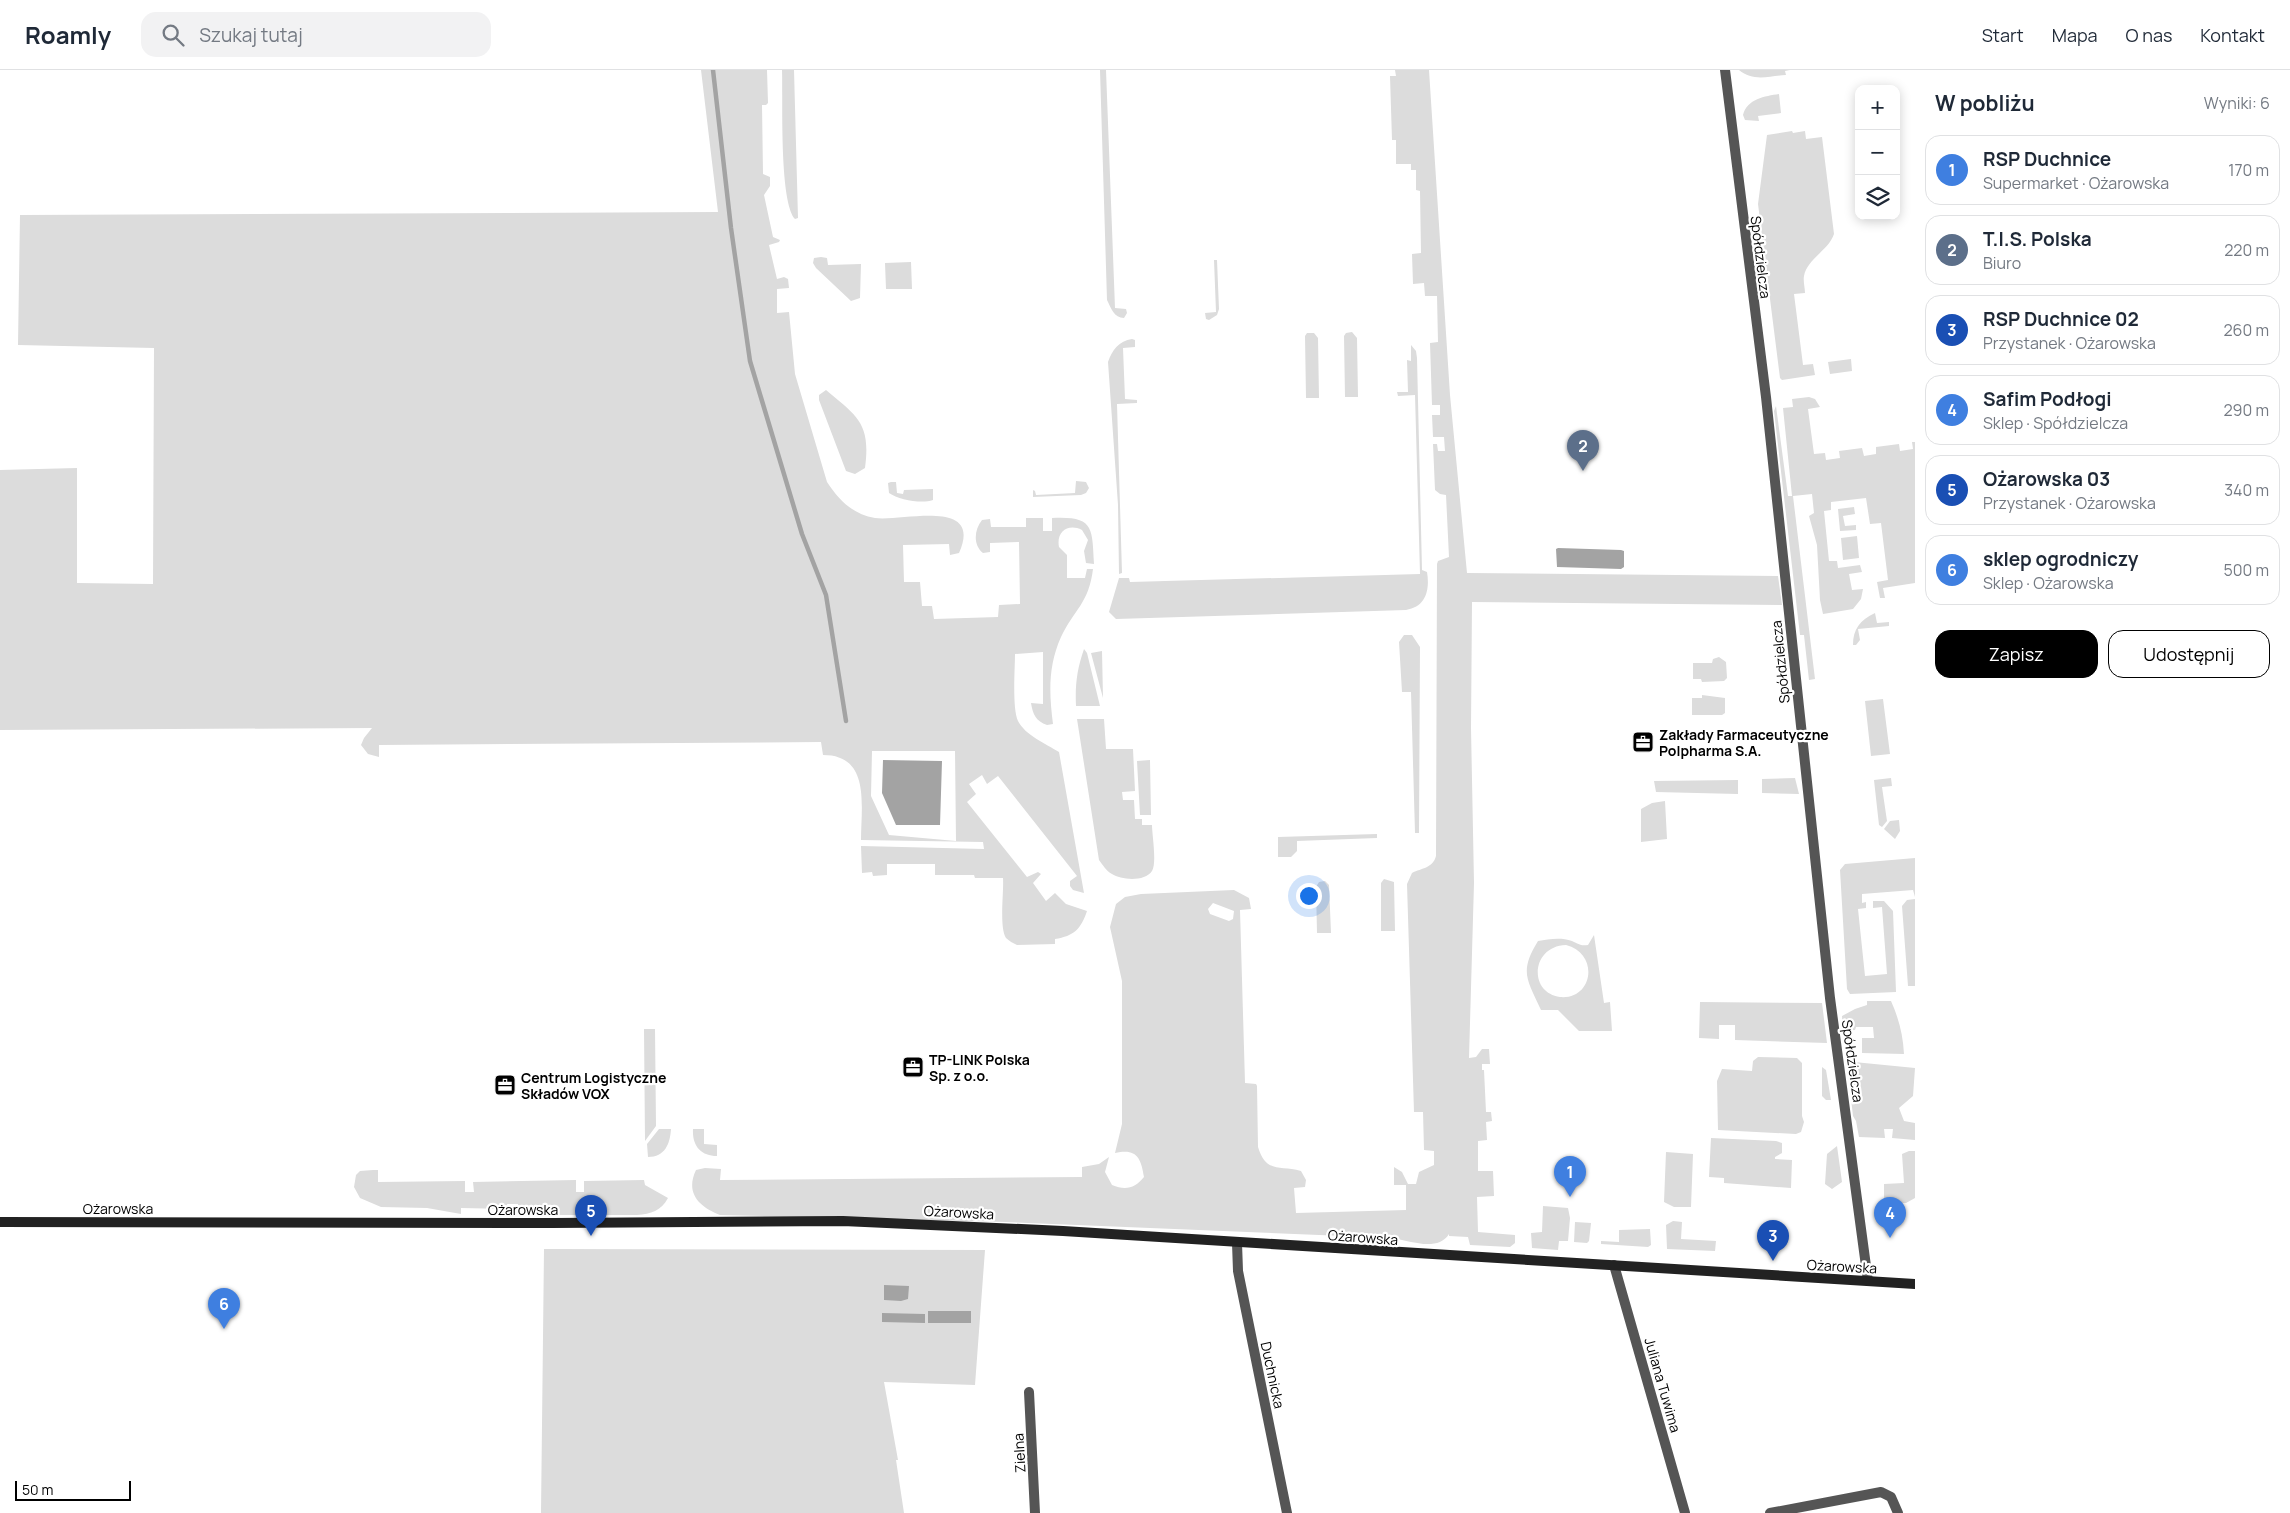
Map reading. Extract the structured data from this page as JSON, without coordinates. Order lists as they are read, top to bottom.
{
  "streets": {
    "main road": ["Ożarowska"],
    "street": [
      "Spółdzielcza",
      "Duchnicka",
      "Juliana Tuwima",
      "Zielna"
    ]
  },
  "crossings": [
    ["Spółdzielcza", "Ożarowska"],
    ["Ożarowska", "Duchnicka"],
    ["Ożarowska", "Juliana Tuwima"]
  ],
  "places": {
    "office": ["Zakłady Farmaceutyczne Polpharma S.A.", "TP-LINK Polska Sp. z o.o.", "Centrum Logistyczne Składów VOX"]
  },
  "scale_bar": "50 m",
  "page": {
    "header": "Roamly",
    "search": "Szukaj tutaj",
    "nav": [
      "Start",
      "Mapa",
      "O nas",
      "Kontakt"
    ],
    "heading": ["W pobliżu", "Wyniki: 6"],
    "map_buttons": ["+", "−"],
    "list": [
      {
        "mark": "1",
        "name": "RSP Duchnice",
        "note": "Supermarket · Ożarowska",
        "value": "170 m"
      },
      {
        "mark": "2",
        "name": "T.I.S. Polska",
        "note": "Biuro",
        "value": "220 m"
      },
      {
        "mark": "3",
        "name": "RSP Duchnice 02",
        "note": "Przystanek · Ożarowska",
        "value": "260 m"
      },
      {
        "mark": "4",
        "name": "Safim Podłogi",
        "note": "Sklep · Spółdzielcza",
        "value": "290 m"
      },
      {
        "mark": "5",
        "name": "Ożarowska 03",
        "note": "Przystanek · Ożarowska",
        "value": "340 m"
      },
      {
        "mark": "6",
        "name": "sklep ogrodniczy",
        "note": "Sklep · Ożarowska",
        "value": "500 m"
      }
    ],
    "pins": [
      "2",
      "1",
      "5",
      "4",
      "3",
      "6"
    ],
    "buttons": ["Zapisz", "Udostępnij"],
    "scale": "50 m"
  }
}
